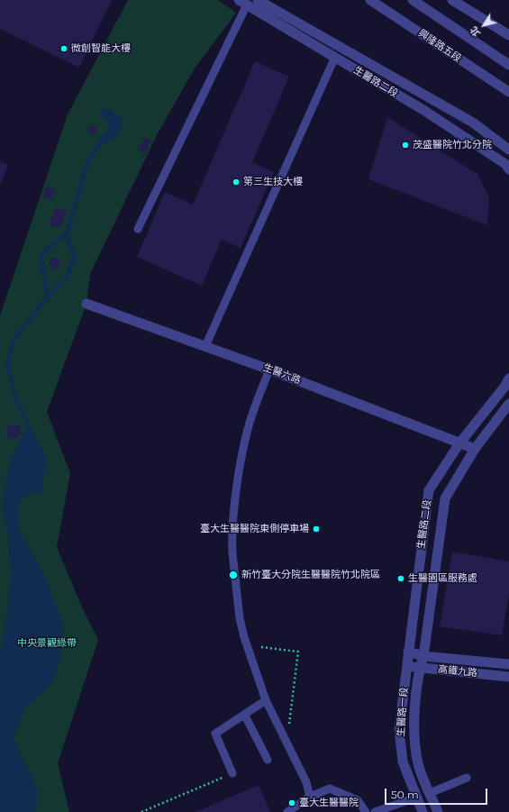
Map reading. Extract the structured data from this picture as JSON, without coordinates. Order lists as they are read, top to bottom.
{
  "streets": {
    "street": [
      "興隆路五段",
      "生醫路二段",
      "生醫六路",
      "高鐵九路",
      "生醫路一段"
    ]
  },
  "crossings": [
    ["生醫路二段", "生醫六路"],
    ["生醫路二段", "高鐵九路"],
    ["生醫路二段", "生醫路一段"],
    ["高鐵九路", "生醫路一段"]
  ],
  "parks": ["中央景觀綠帶"],
  "places": [
    "微創智能大樓",
    "茂盛醫院竹北分院",
    "第三生技大樓",
    "臺大生醫醫院東側停車場",
    "新竹臺大分院生醫醫院竹北院區",
    "生醫園區服務處",
    "臺大生醫醫院"
  ],
  "scale_bar": "50 m",
  "north": "bottom left"
}
